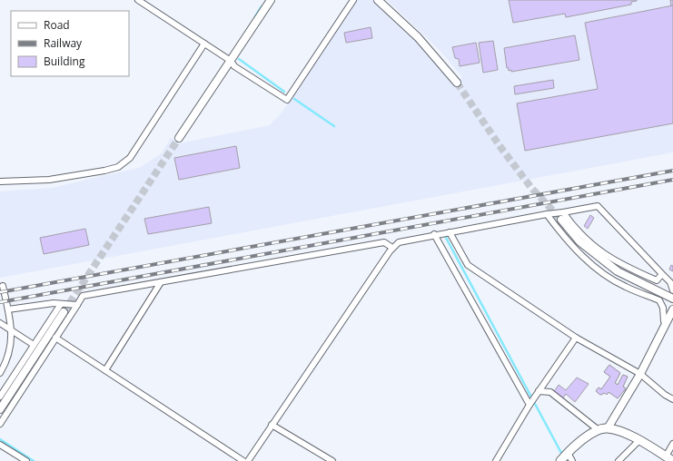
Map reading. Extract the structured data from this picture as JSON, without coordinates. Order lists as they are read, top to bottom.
{
  "legend": ["Road", "Railway", "Building"]
}
